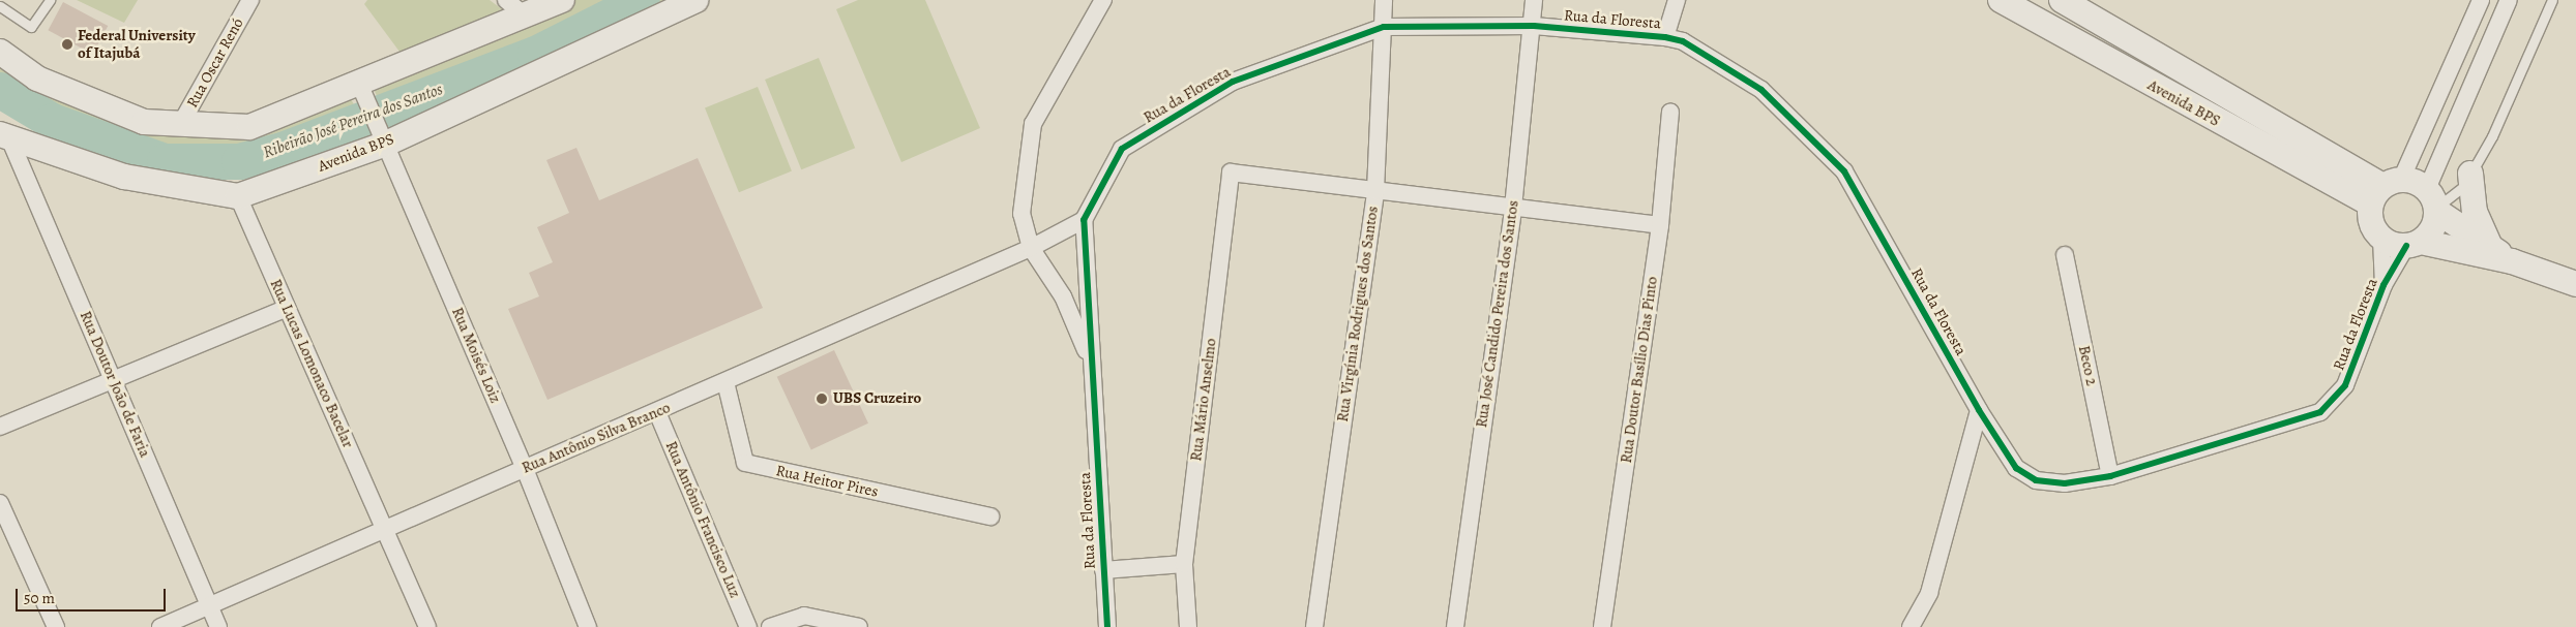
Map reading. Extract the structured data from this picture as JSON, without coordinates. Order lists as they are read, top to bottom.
{
  "streets": {
    "main road": ["Avenida BPS"],
    "street": [
      "Rua da Floresta",
      "Rua Oscar Renó",
      "Rua Virgínia Rodrigues dos Santos",
      "Rua José Candido Pereira dos Santos",
      "Rua Moisés Loiz",
      "Rua Lucas Lomonaco Bacelar",
      "Beco 2",
      "Rua Doutor Basílio Dias Pinto",
      "Rua Doutor João de Faria",
      "Rua Mário Anselmo",
      "Rua Antônio Silva Branco",
      "Rua Heitor Pires",
      "Rua Antônio Francisco Luz"
    ]
  },
  "crossings": [
    ["Rua da Floresta", "Avenida BPS"],
    ["Rua da Floresta", "Rua Virgínia Rodrigues dos Santos"],
    ["Rua da Floresta", "Rua José Candido Pereira dos Santos"],
    ["Rua da Floresta", "Beco 2"],
    ["Avenida BPS", "Rua Moisés Loiz"],
    ["Avenida BPS", "Rua Lucas Lomonaco Bacelar"],
    ["Avenida BPS", "Rua Doutor João de Faria"],
    ["Rua Virgínia Rodrigues dos Santos", "Rua Mário Anselmo"],
    ["Rua Moisés Loiz", "Rua Antônio Silva Branco"],
    ["Rua Lucas Lomonaco Bacelar", "Rua Antônio Silva Branco"],
    ["Rua Doutor João de Faria", "Rua Antônio Silva Branco"],
    ["Rua Antônio Silva Branco", "Rua Heitor Pires"],
    ["Rua Antônio Silva Branco", "Rua Antônio Francisco Luz"]
  ],
  "water": ["Ribeirão José Pereira dos Santos"],
  "places": ["Federal University of Itajubá", "UBS Cruzeiro"],
  "scale_bar": "50 m"
}
